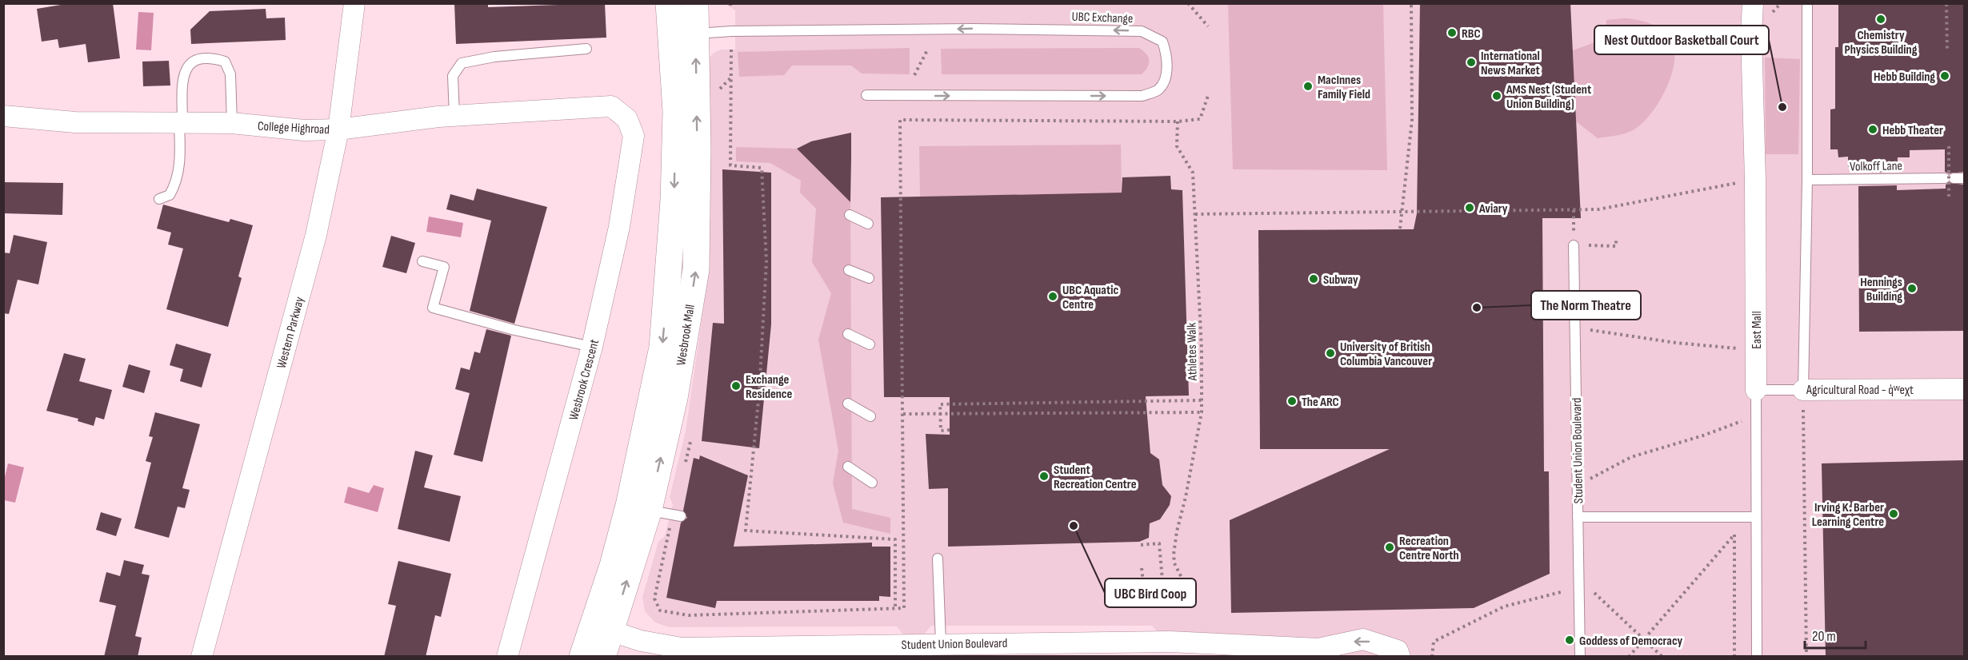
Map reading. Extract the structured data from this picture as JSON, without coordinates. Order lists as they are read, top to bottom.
{
  "streets": {
    "main road": ["Wesbrook Mall"],
    "street": [
      "College Highroad",
      "East Mall",
      "Western Parkway",
      "Wesbrook Crescent",
      "Agricultural Road - q̓ʷeχt",
      "Student Union Boulevard"
    ],
    "lane": ["UBC Exchange", "Volkoff Lane"],
    "path": ["Athletes Walk"]
  },
  "crossings": [
    ["UBC Exchange", "Wesbrook Mall"],
    ["College Highroad", "Western Parkway"],
    ["College Highroad", "Wesbrook Crescent"],
    ["East Mall", "Agricultural Road - q̓ʷeχt"],
    ["Wesbrook Mall", "Student Union Boulevard"]
  ],
  "places": [
    "Chemistry Physics Building",
    "RBC",
    "International News Market",
    "Hebb Building",
    "MacInnes Family Field",
    "AMS Nest (Student Union Building)",
    "Nest Outdoor Basketball Court",
    "Hebb Theater",
    "Aviary",
    "Subway",
    "Hennings Building",
    "UBC Aquatic Centre",
    "The Norm Theatre",
    "University of British Columbia Vancouver",
    "Exchange Residence",
    "The ARC",
    "Student Recreation Centre",
    "Irving K. Barber Learning Centre",
    "UBC Bird Coop",
    "Recreation Centre North",
    "Goddess of Democracy"
  ],
  "scale_bar": "20 m"
}
